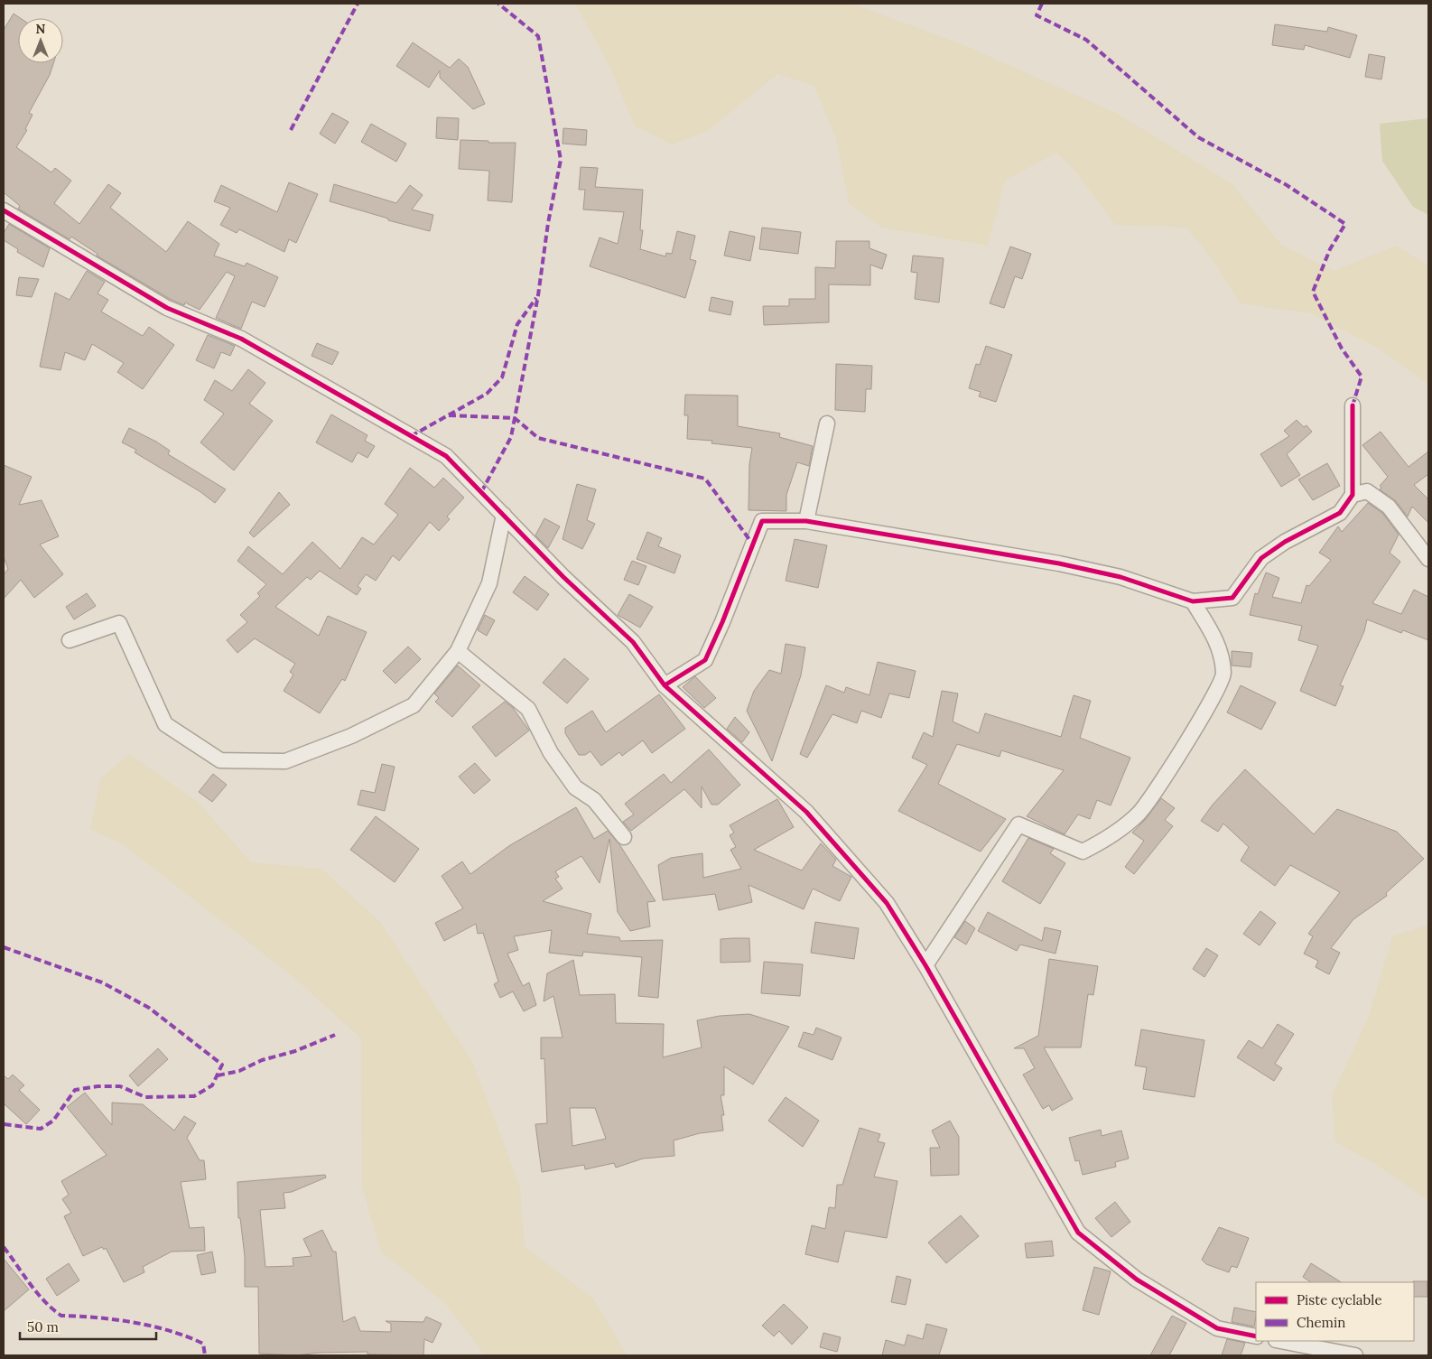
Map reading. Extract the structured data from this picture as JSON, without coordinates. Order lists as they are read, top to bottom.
{
  "legend": ["Piste cyclable", "Chemin"],
  "scale_bar": "50 m",
  "north": "top"
}
